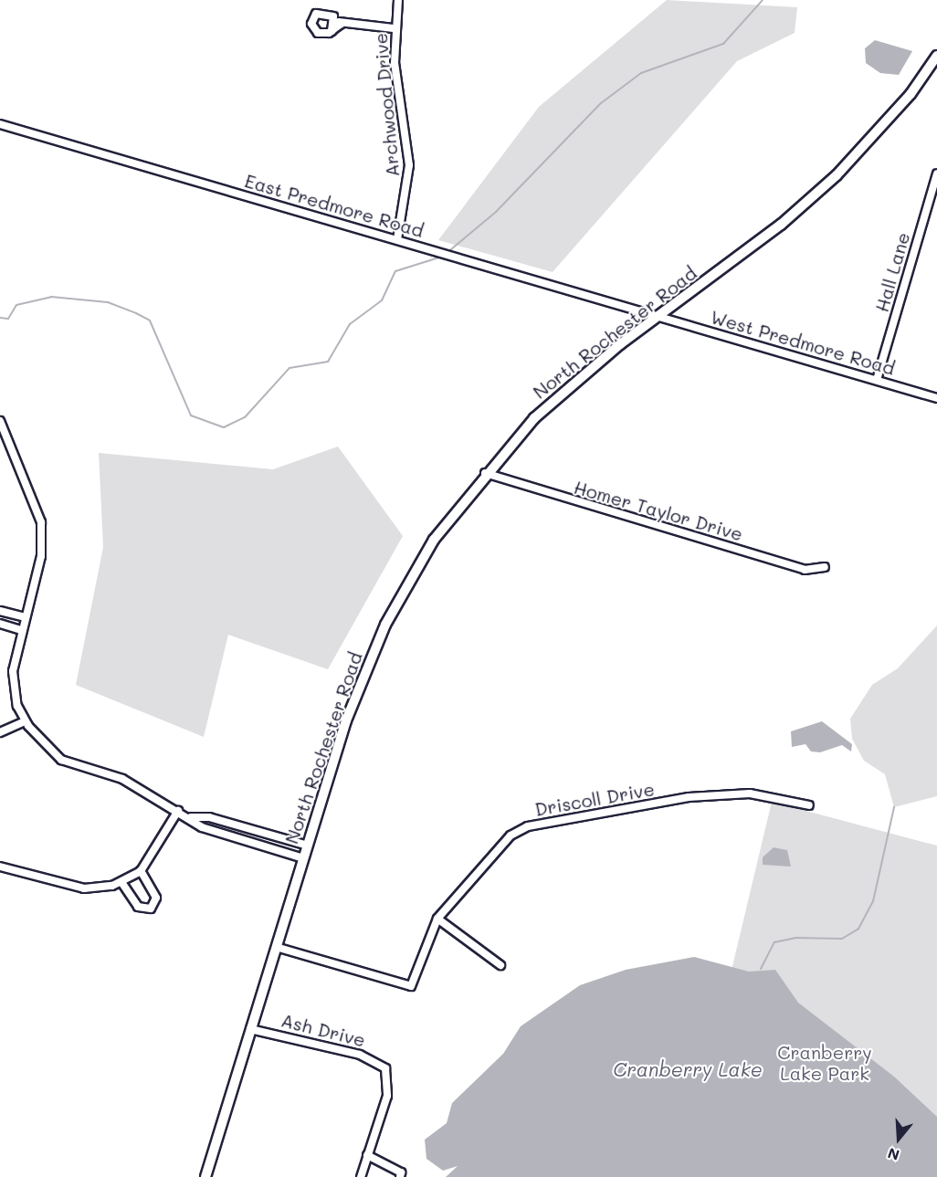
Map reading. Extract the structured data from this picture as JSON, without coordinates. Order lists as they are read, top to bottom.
{
  "streets": {
    "main road": ["North Rochester Road"],
    "street": [
      "Archwood Drive",
      "East Predmore Road",
      "Hall Lane",
      "West Predmore Road",
      "Homer Taylor Drive",
      "Driscoll Drive",
      "Ash Drive"
    ]
  },
  "crossings": [
    ["Archwood Drive", "East Predmore Road"],
    ["East Predmore Road", "North Rochester Road"],
    ["East Predmore Road", "West Predmore Road"],
    ["Hall Lane", "West Predmore Road"],
    ["North Rochester Road", "West Predmore Road"],
    ["North Rochester Road", "Homer Taylor Drive"],
    ["North Rochester Road", "Driscoll Drive"],
    ["North Rochester Road", "Ash Drive"]
  ],
  "water": ["Cranberry Lake"],
  "parks": ["Cranberry Lake Park"],
  "north": "bottom"
}
